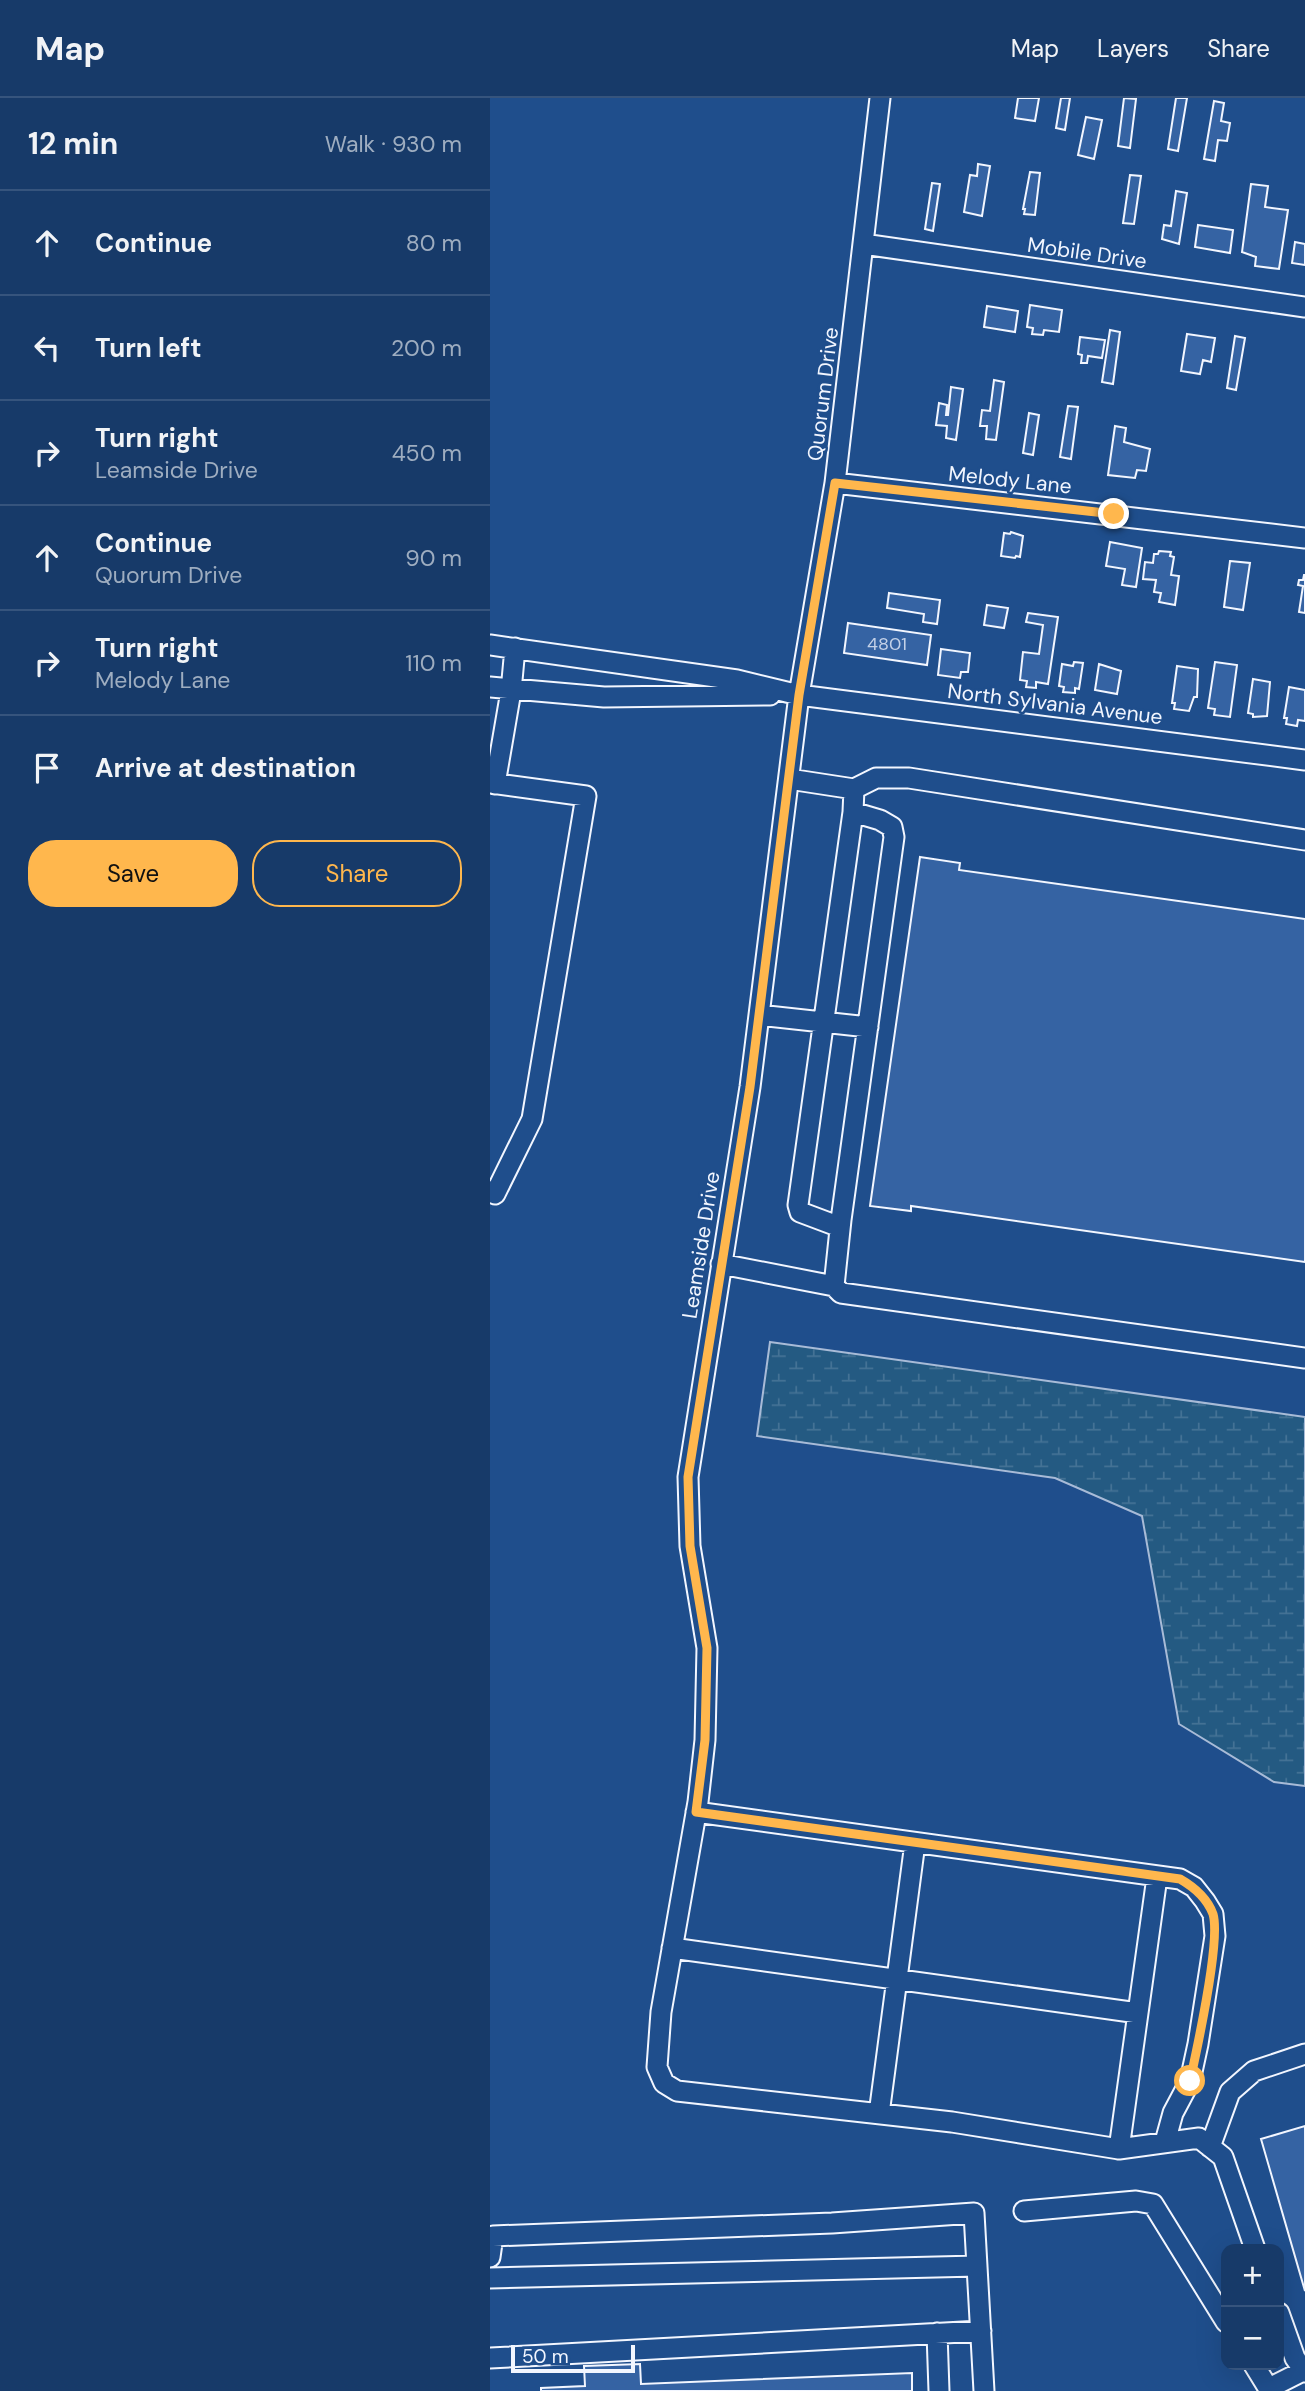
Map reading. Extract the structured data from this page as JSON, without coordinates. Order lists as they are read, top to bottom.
{
  "streets": {
    "street": [
      "Mobile Drive",
      "Quorum Drive",
      "Melody Lane",
      "North Sylvania Avenue",
      "Leamside Drive"
    ]
  },
  "crossings": [
    ["Mobile Drive", "Quorum Drive"],
    ["Quorum Drive", "Melody Lane"],
    ["Quorum Drive", "North Sylvania Avenue"],
    ["Quorum Drive", "Leamside Drive"],
    ["North Sylvania Avenue", "Leamside Drive"]
  ],
  "house_numbers": ["4801"],
  "scale_bar": "50 m",
  "page": {
    "header": "Map",
    "nav": ["Map", "Layers", "Share"],
    "heading": ["12 min", "Walk · 930 m"],
    "list": [
      ["Continue", "80 m"],
      ["Turn left", "200 m"],
      ["Turn right", "Leamside Drive", "450 m"],
      ["Continue", "Quorum Drive", "90 m"],
      ["Turn right", "Melody Lane", "110 m"],
      "Arrive at destination"
    ],
    "buttons": ["Save", "Share"],
    "map_buttons": ["+", "−"],
    "scale": "50 m"
  }
}
